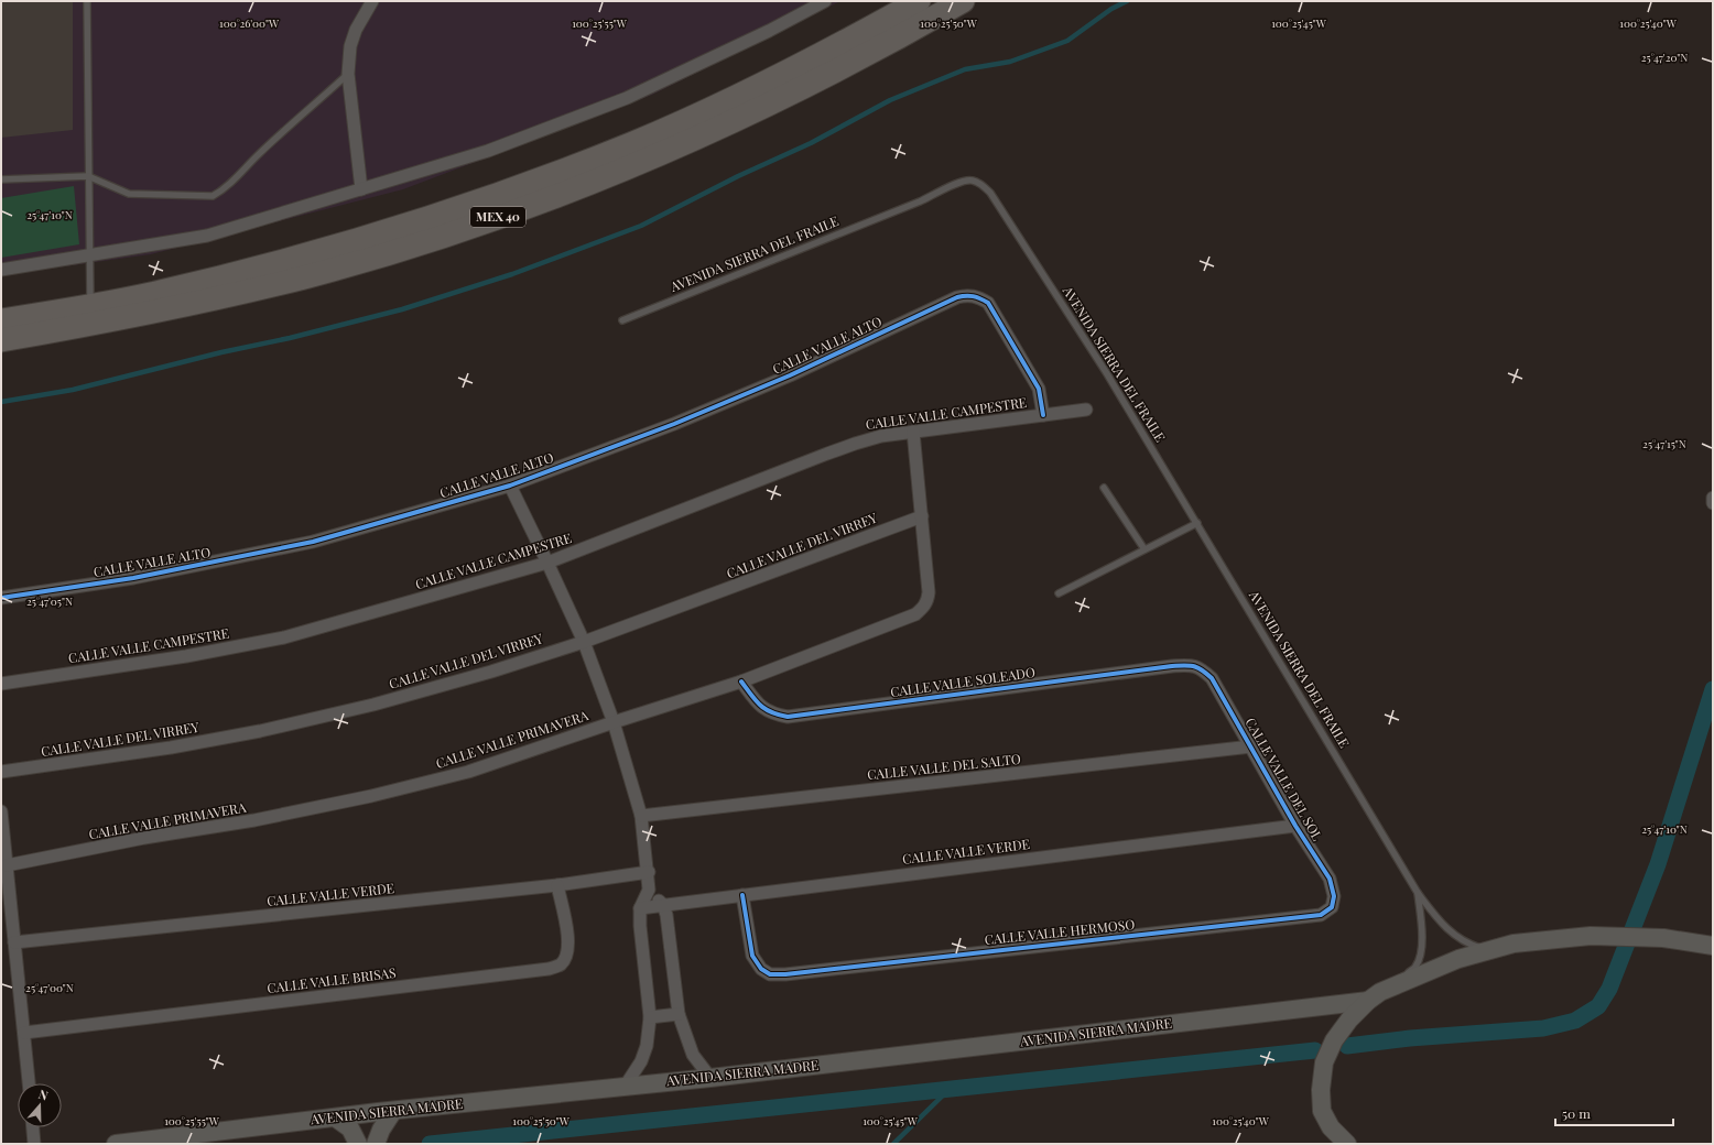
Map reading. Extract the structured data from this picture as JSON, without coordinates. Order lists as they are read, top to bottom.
{
  "streets": {
    "highway": ["MEX 40"],
    "street": [
      "CALLE VALLE ALTO",
      "CALLE VALLE CAMPESTRE",
      "CALLE VALLE DEL VIRREY",
      "CALLE VALLE SOLEADO",
      "CALLE VALLE PRIMAVERA",
      "CALLE VALLE DEL SALTO",
      "CALLE VALLE DEL SOL",
      "CALLE VALLE VERDE",
      "CALLE VALLE HERMOSO",
      "CALLE VALLE BRISAS",
      "AVENIDA SIERRA MADRE"
    ],
    "lane": ["AVENIDA SIERRA DEL FRAILE"]
  },
  "crossings": [
    ["AVENIDA SIERRA DEL FRAILE", "AVENIDA SIERRA MADRE"],
    ["CALLE VALLE ALTO", "CALLE VALLE CAMPESTRE"],
    ["CALLE VALLE DEL VIRREY", "CALLE VALLE PRIMAVERA"],
    ["CALLE VALLE SOLEADO", "CALLE VALLE PRIMAVERA"],
    ["CALLE VALLE SOLEADO", "CALLE VALLE DEL SOL"],
    ["CALLE VALLE DEL SALTO", "CALLE VALLE DEL SOL"],
    ["CALLE VALLE DEL SOL", "CALLE VALLE VERDE"],
    ["CALLE VALLE DEL SOL", "CALLE VALLE HERMOSO"],
    ["CALLE VALLE VERDE", "CALLE VALLE HERMOSO"],
    ["CALLE VALLE VERDE", "CALLE VALLE BRISAS"]
  ],
  "scale_bar": "50 m",
  "north": "top",
  "coordinates": [
    "100°25'55\"W",
    "100°25'50\"W",
    "100°25'45\"W",
    "100°25'40\"W",
    "100°26'00\"W",
    "25°47'20\"N",
    "25°47'10\"N",
    "25°47'15\"N",
    "25°47'05\"N",
    "25°47'00\"N"
  ]
}
